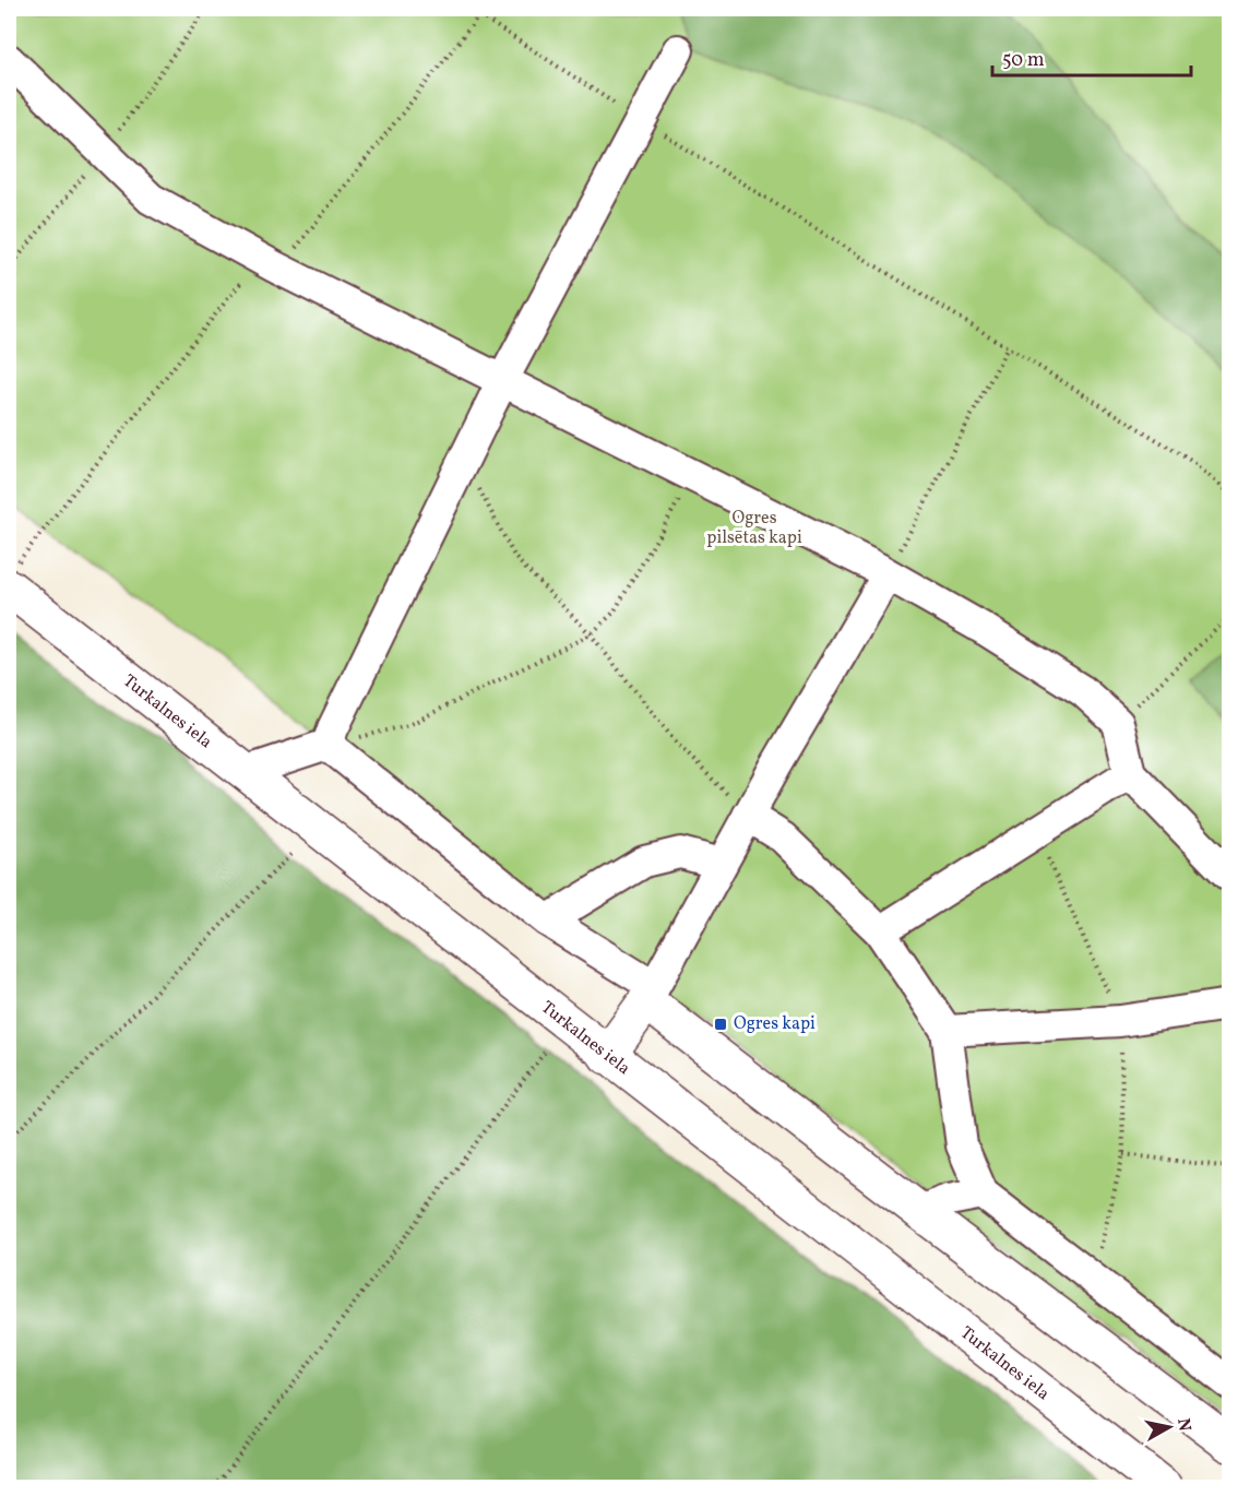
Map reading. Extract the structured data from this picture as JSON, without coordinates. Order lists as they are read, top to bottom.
{
  "streets": {
    "main road": ["Turkalnes iela"]
  },
  "parks": ["Ogres pilsētas kapi"],
  "places": {
    "transit": ["Ogres kapi"]
  },
  "scale_bar": "50 m",
  "north": "right"
}
